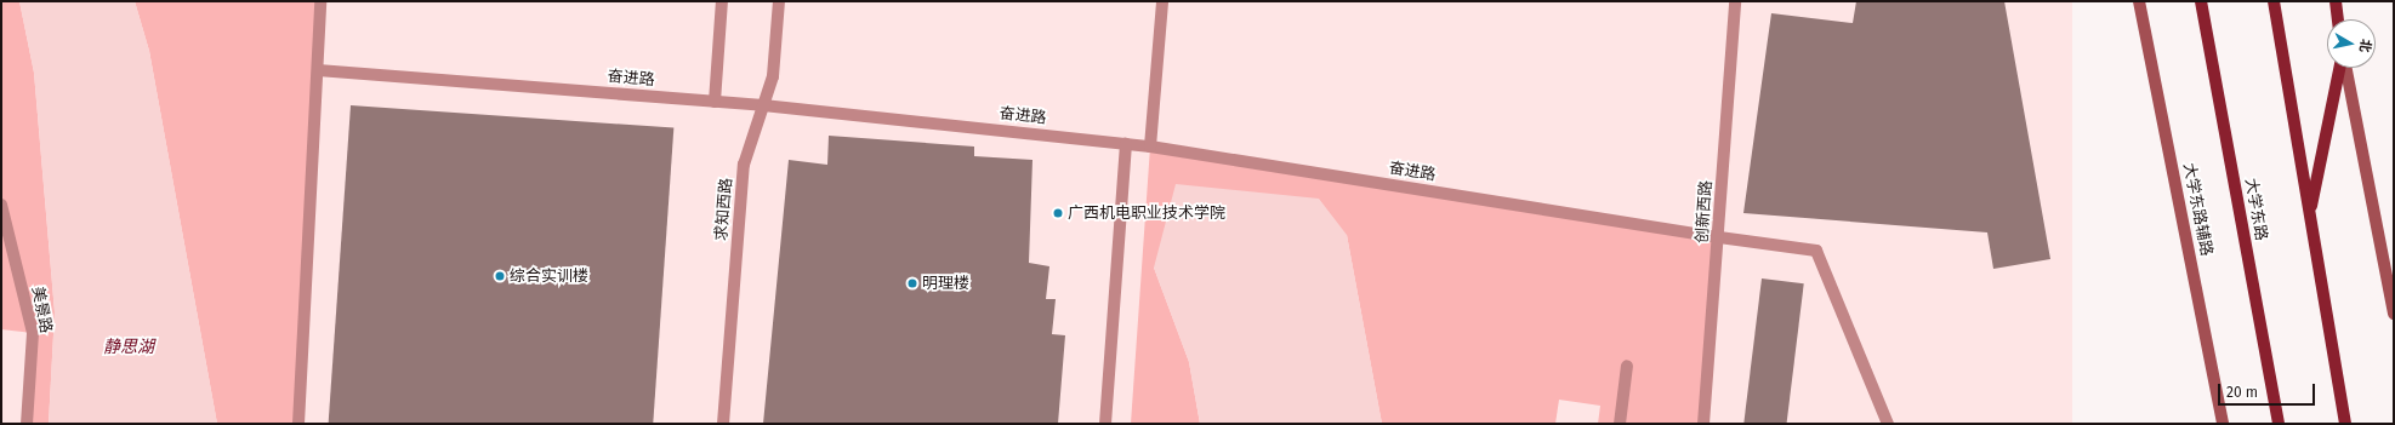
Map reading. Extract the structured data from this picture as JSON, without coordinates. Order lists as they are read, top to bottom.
{
  "streets": {
    "main road": ["大学东路"],
    "street": ["大学东路辅路"],
    "lane": [
      "奋进路",
      "求知西路",
      "创新西路",
      "美景路"
    ]
  },
  "crossings": [
    ["奋进路", "求知西路"],
    ["奋进路", "创新西路"]
  ],
  "water": ["静思湖"],
  "places": ["广西机电职业技术学院", "综合实训楼", "明理楼"],
  "scale_bar": "20 m",
  "north": "right"
}
